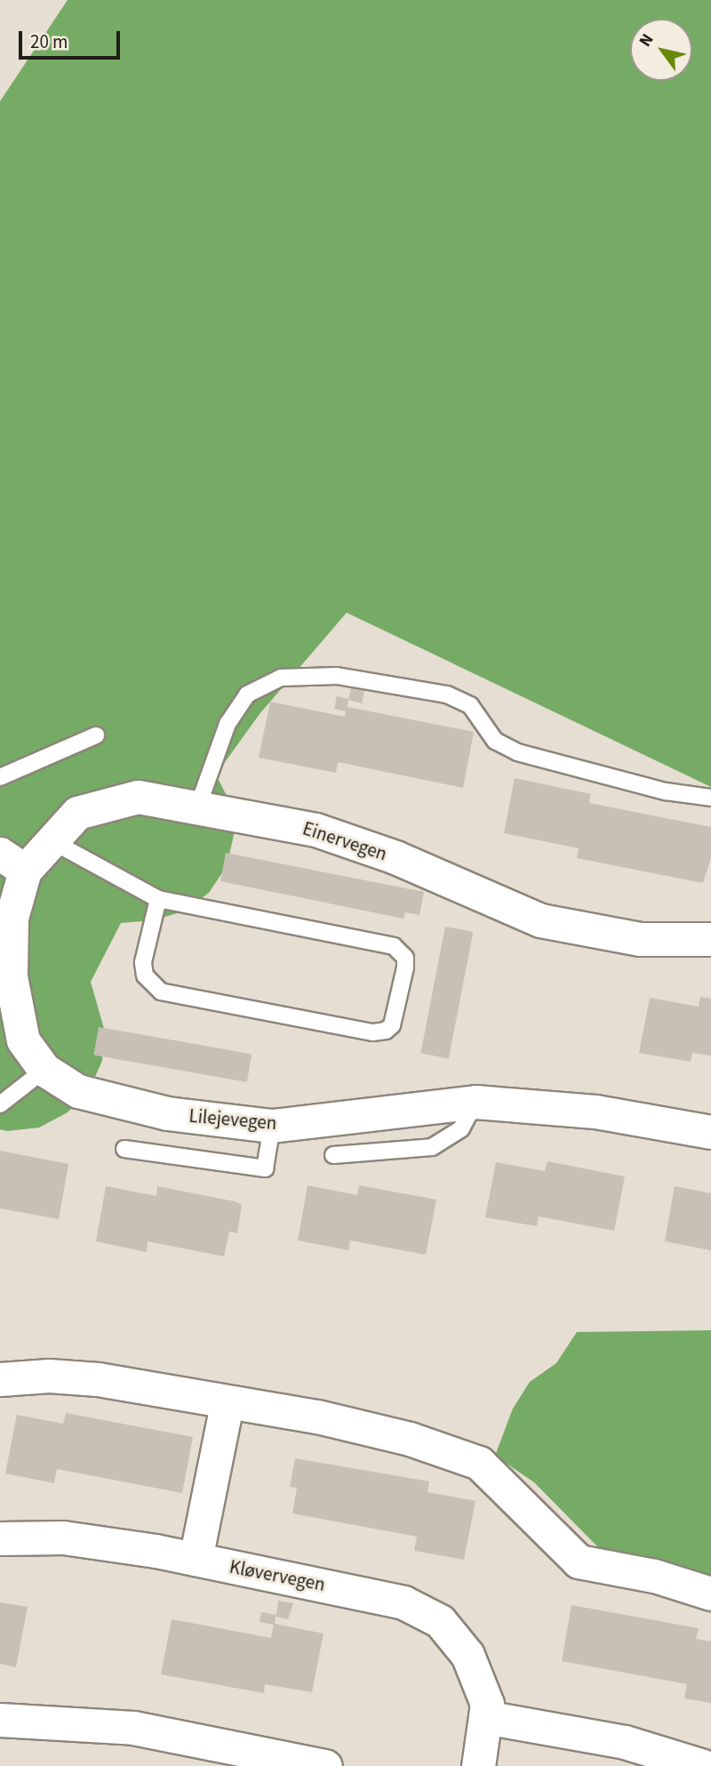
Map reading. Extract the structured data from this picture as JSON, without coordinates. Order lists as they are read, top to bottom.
{
  "streets": {
    "street": ["Einervegen", "Lilejevegen", "Kløvervegen"]
  },
  "crossings": [
    ["Einervegen", "Lilejevegen"]
  ],
  "scale_bar": "20 m",
  "north": "top left"
}
